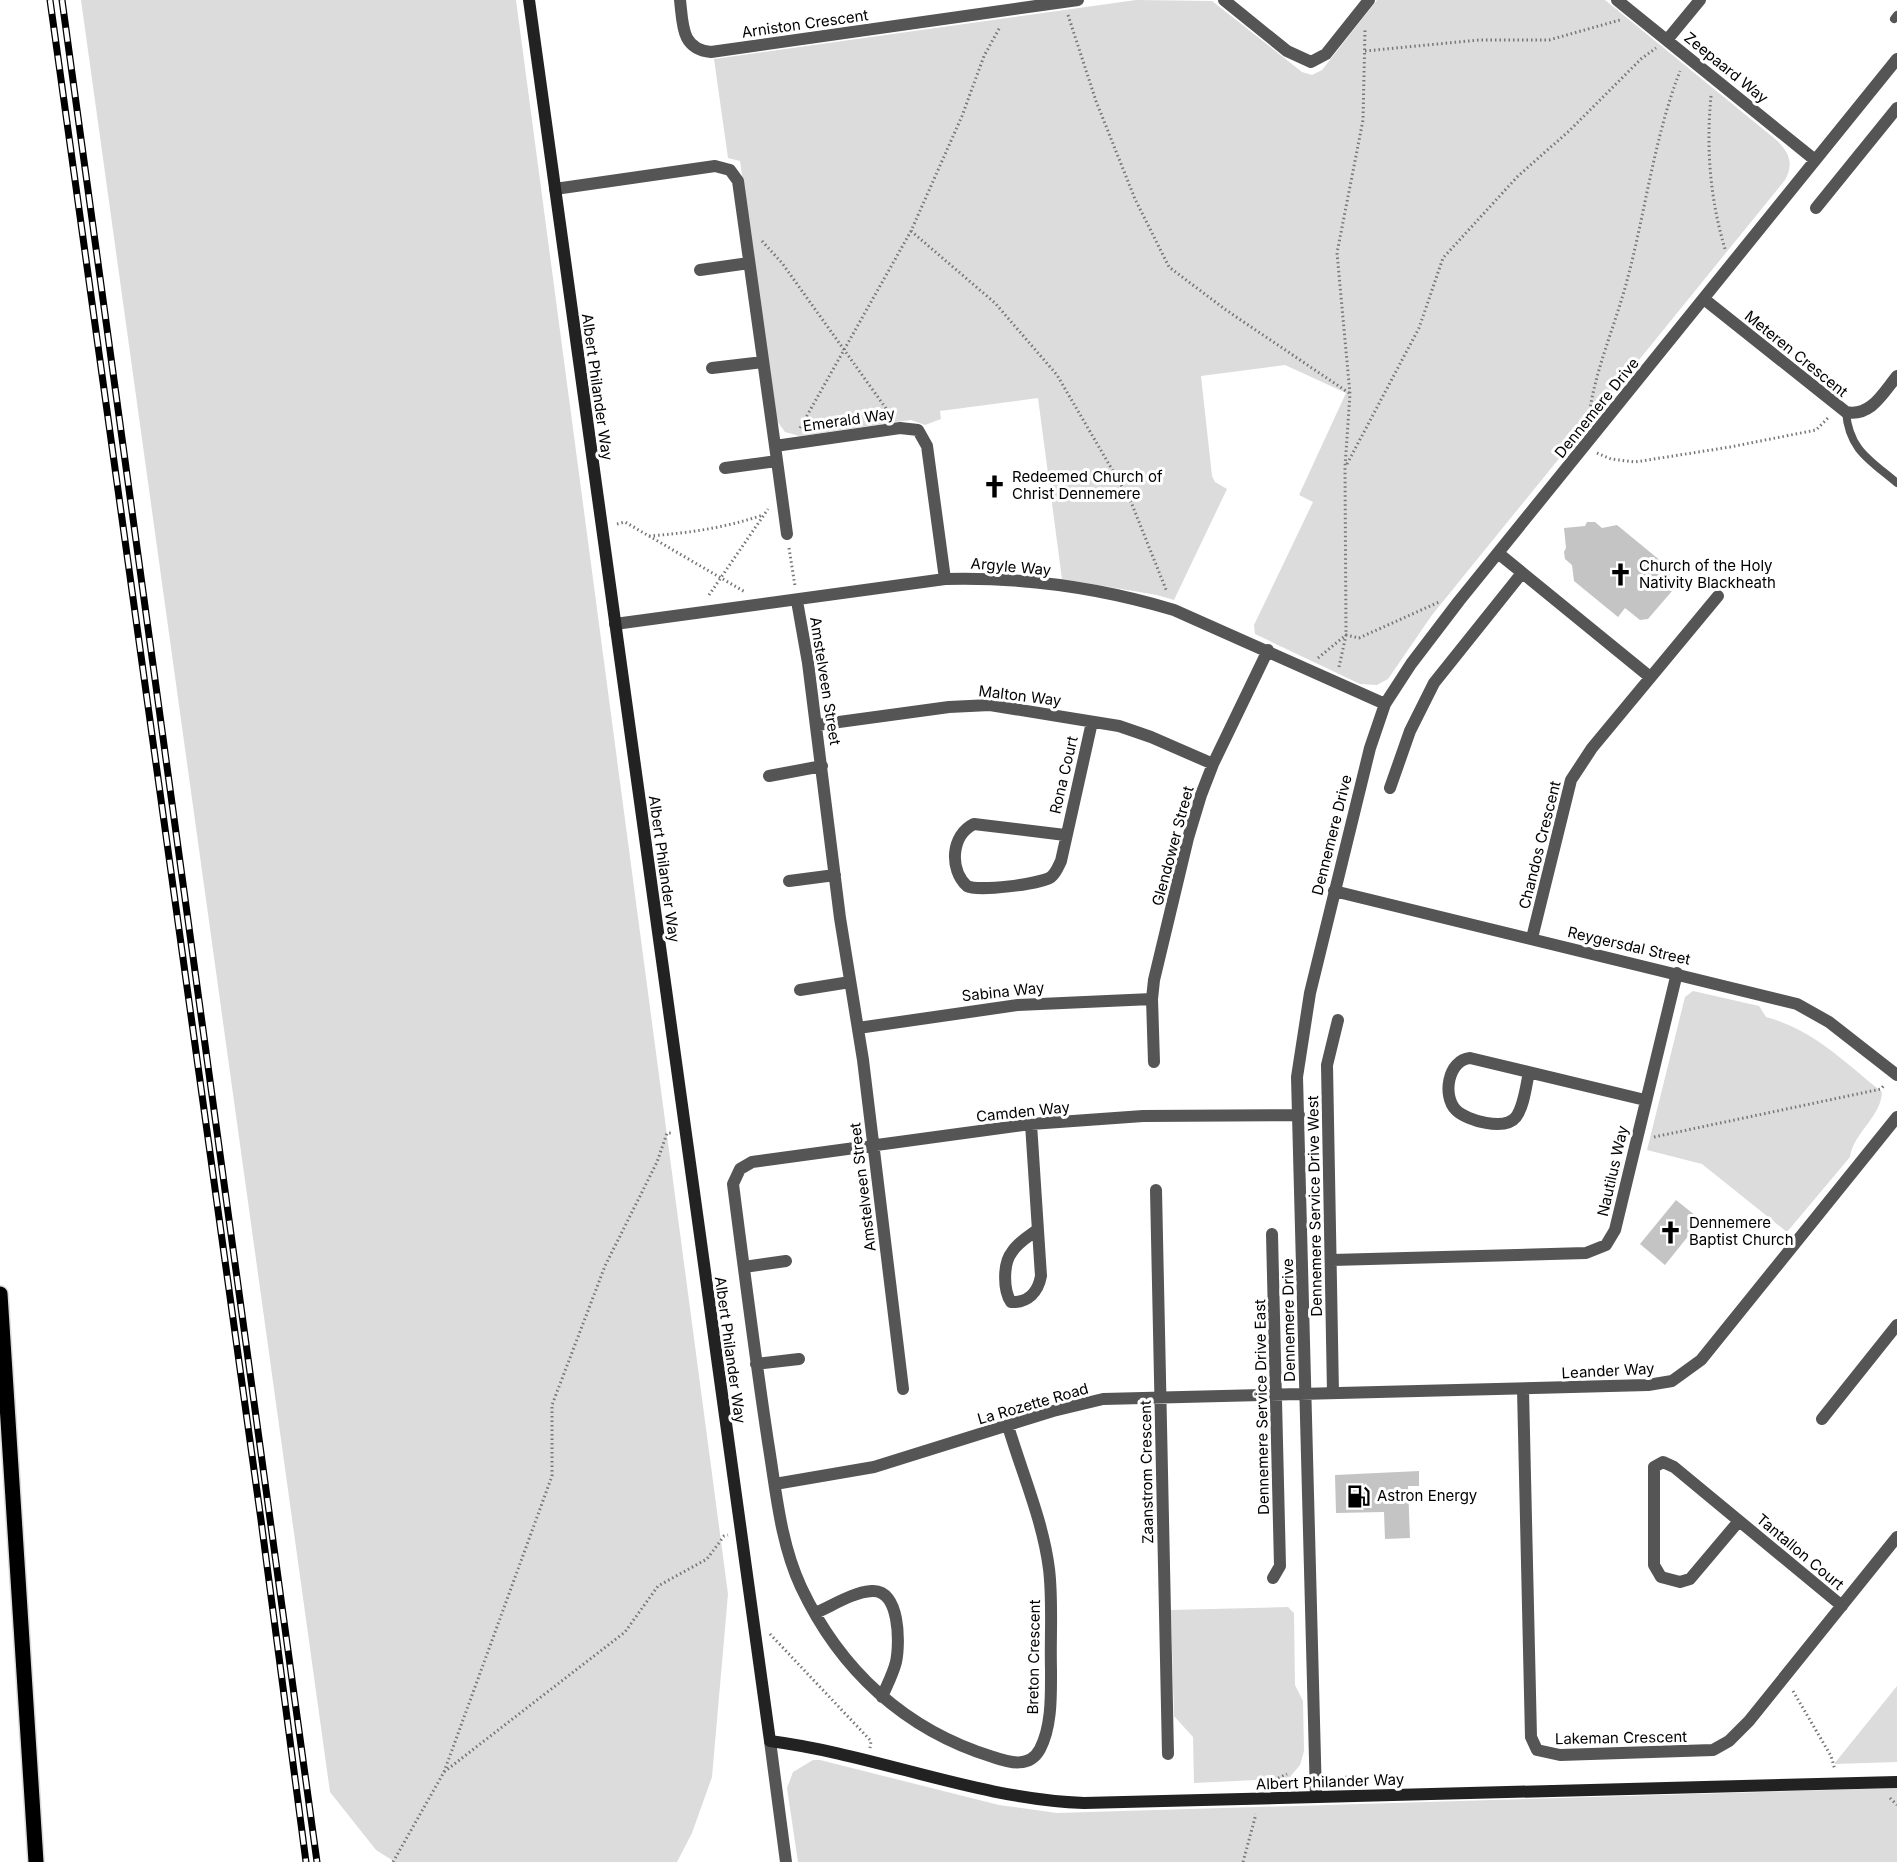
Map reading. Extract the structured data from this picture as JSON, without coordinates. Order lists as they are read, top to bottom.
{
  "streets": {
    "street": [
      "Arniston Crescent",
      "Zeepaard Way",
      "Meteren Crescent",
      "Albert Philander Way",
      "Dennemere Drive",
      "Emerald Way",
      "Argyle Way",
      "Amstelveen Street",
      "Malton Way",
      "Rona Court",
      "Chandos Crescent",
      "Glendower Street",
      "Reygersdal Street",
      "Sabina Way",
      "Camden Way",
      "Nautilus Way",
      "Dennemere Service Drive West",
      "Leander Way",
      "La Rozette Road",
      "Dennemere Service Drive East",
      "Zaanstrom Crescent",
      "Tantallon Court",
      "Breton Crescent",
      "Lakeman Crescent"
    ]
  },
  "crossings": [
    ["Zeepaard Way", "Dennemere Drive"],
    ["Meteren Crescent", "Dennemere Drive"],
    ["Albert Philander Way", "Dennemere Drive"],
    ["Albert Philander Way", "Argyle Way"],
    ["Dennemere Drive", "Argyle Way"],
    ["Dennemere Drive", "Reygersdal Street"],
    ["Dennemere Drive", "Camden Way"],
    ["Dennemere Drive", "Leander Way"],
    ["Dennemere Drive", "La Rozette Road"],
    ["Emerald Way", "Argyle Way"],
    ["Argyle Way", "Amstelveen Street"],
    ["Argyle Way", "Glendower Street"],
    ["Amstelveen Street", "Malton Way"],
    ["Amstelveen Street", "Sabina Way"],
    ["Amstelveen Street", "Camden Way"],
    ["Malton Way", "Rona Court"],
    ["Malton Way", "Glendower Street"],
    ["Chandos Crescent", "Reygersdal Street"],
    ["Glendower Street", "Sabina Way"],
    ["Reygersdal Street", "Nautilus Way"],
    ["Camden Way", "Breton Crescent"],
    ["Nautilus Way", "Dennemere Service Drive West"],
    ["Dennemere Service Drive West", "Leander Way"],
    ["Leander Way", "La Rozette Road"],
    ["Leander Way", "Lakeman Crescent"],
    ["La Rozette Road", "Dennemere Service Drive East"],
    ["La Rozette Road", "Zaanstrom Crescent"],
    ["La Rozette Road", "Breton Crescent"],
    ["Tantallon Court", "Lakeman Crescent"]
  ],
  "places": {
    "church": ["Redeemed Church of Christ Dennemere", "Church of the Holy Nativity Blackheath", "Dennemere Baptist Church"],
    "fuel station": ["Astron Energy"]
  }
}
